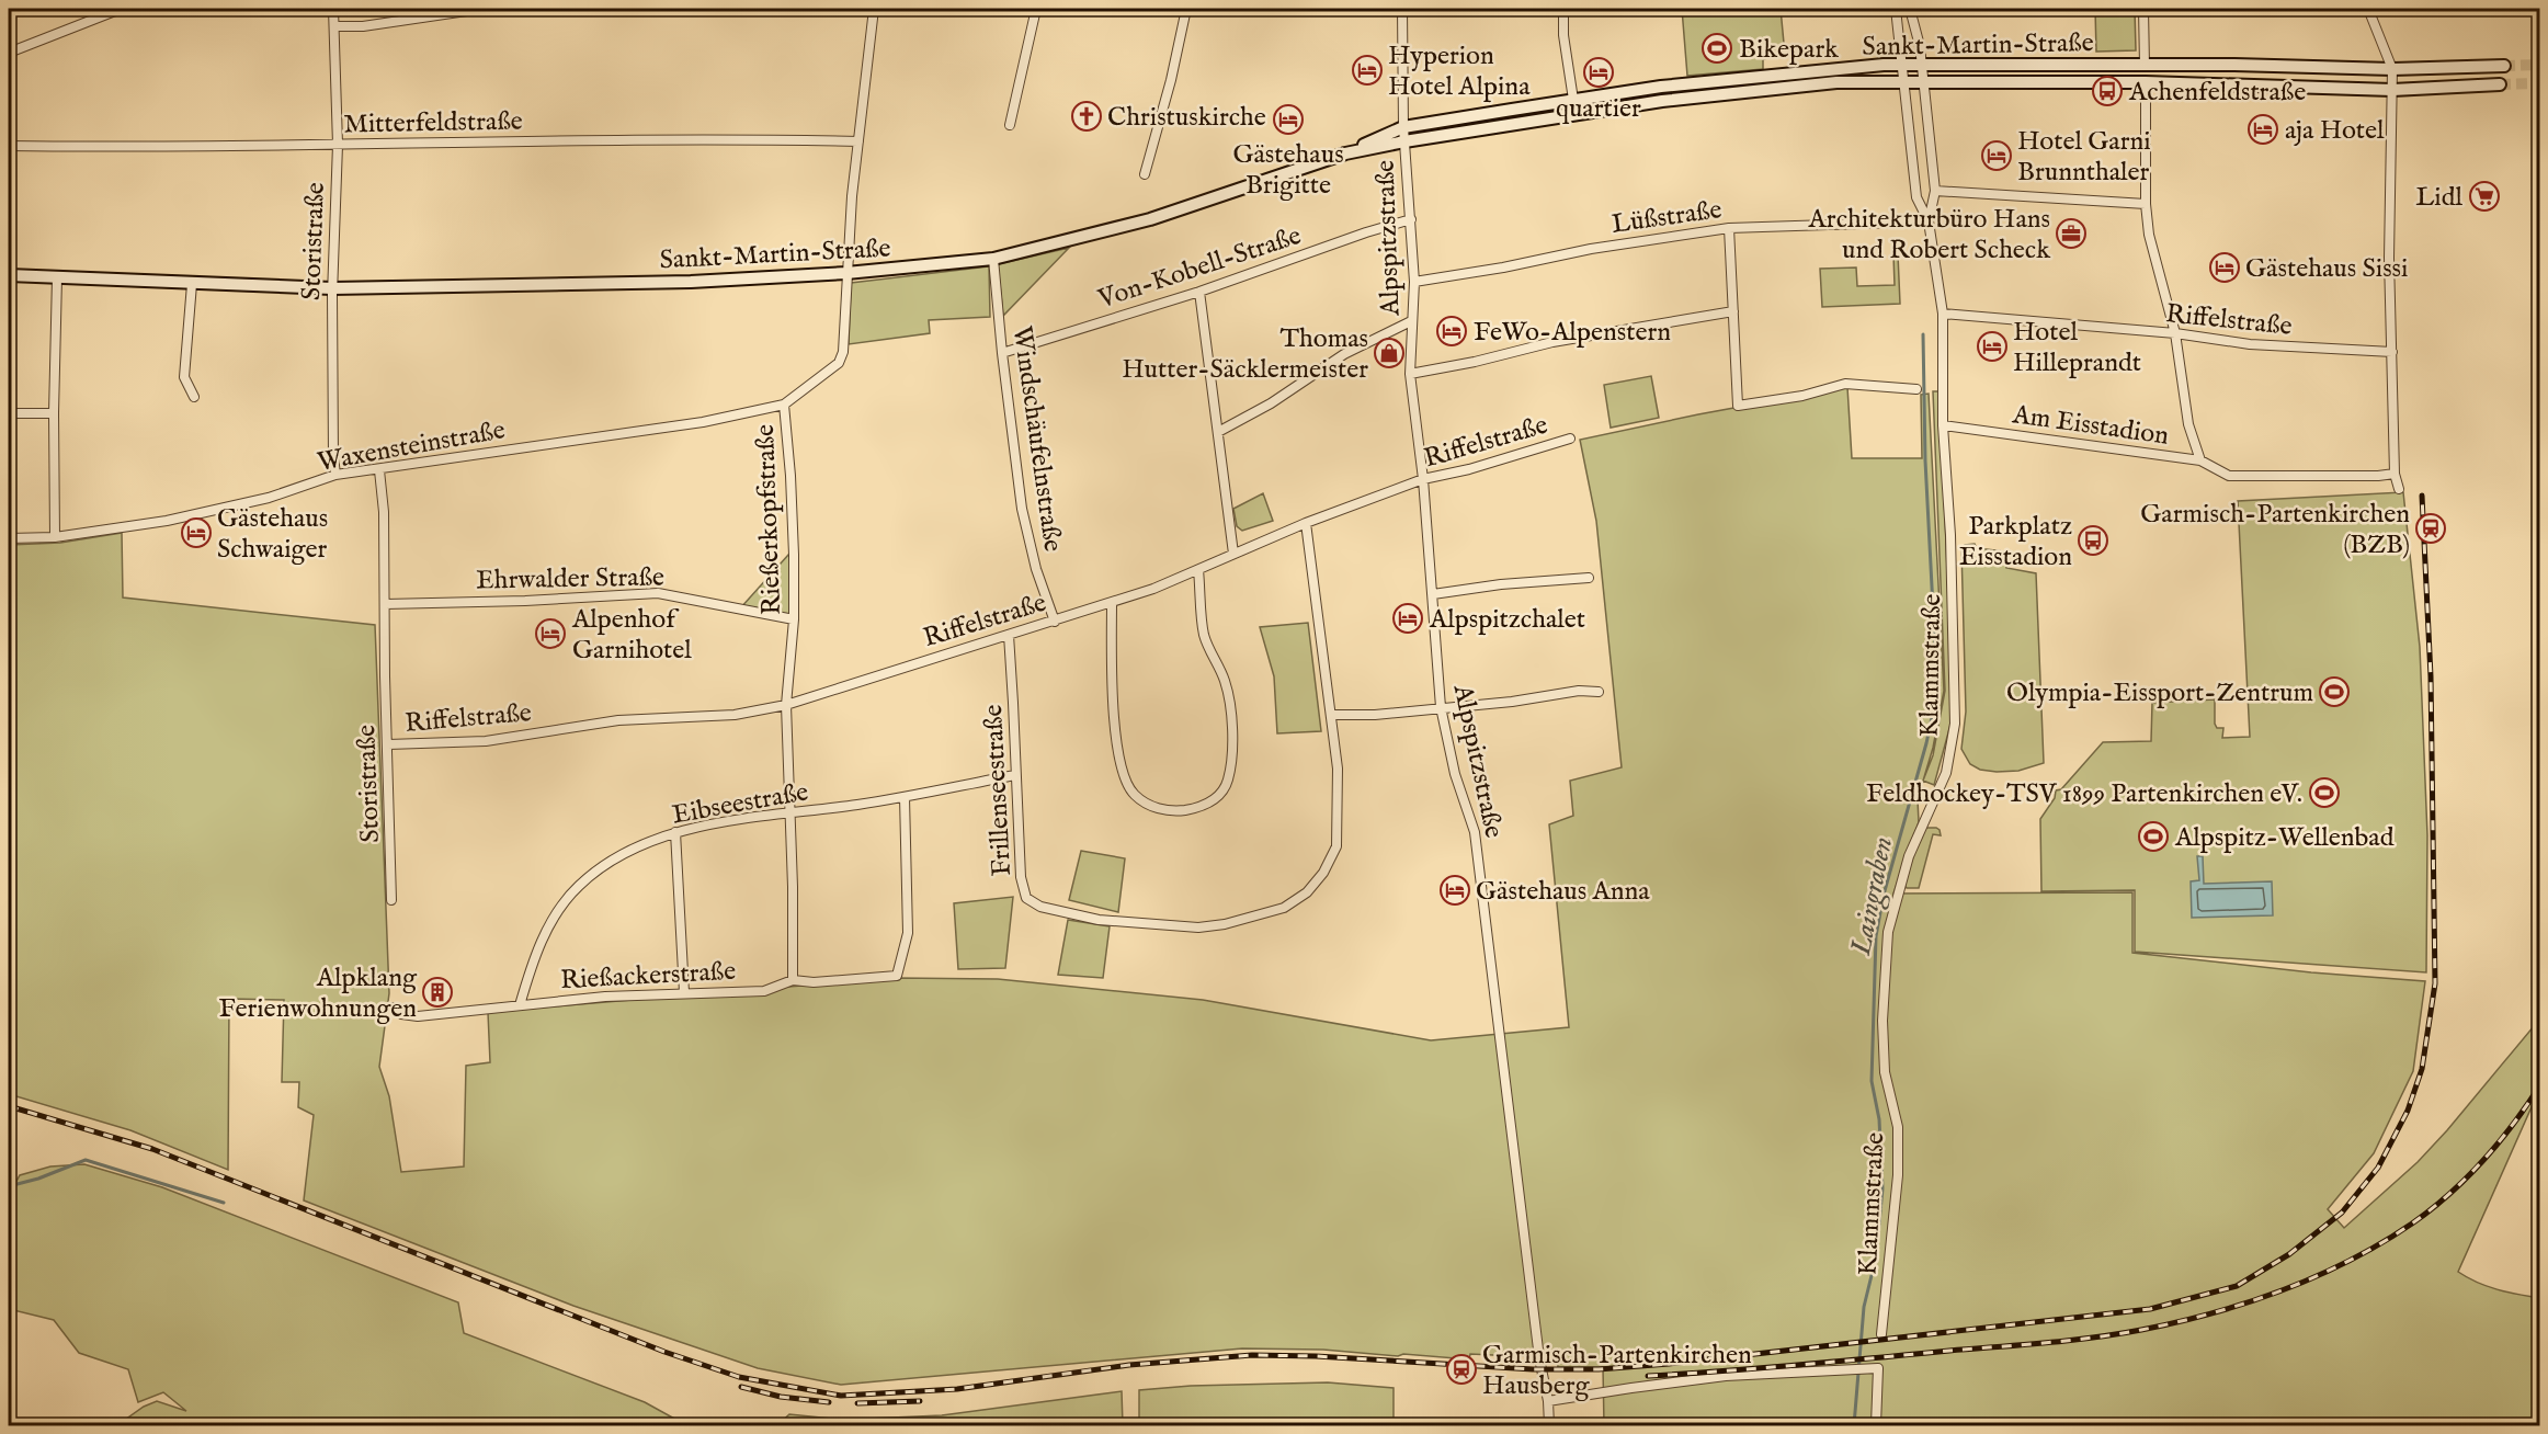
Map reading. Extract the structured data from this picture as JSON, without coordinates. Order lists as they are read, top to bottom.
{
  "streets": {
    "main road": ["Sankt-Martin-Straße"],
    "street": [
      "Mitterfeldstraße",
      "Lüßstraße",
      "Alpspitzstraße",
      "Storistraße",
      "Von-Kobell-Straße",
      "Riffelstraße",
      "Am Eisstadion",
      "Windschäufelnstraße",
      "Waxensteinstraße",
      "Rießerkopfstraße",
      "Ehrwalder Straße",
      "Klammstraße",
      "Frillenseestraße",
      "Eibseestraße",
      "Rießackerstraße"
    ]
  },
  "crossings": [
    ["Sankt-Martin-Straße", "Alpspitzstraße"],
    ["Sankt-Martin-Straße", "Storistraße"],
    ["Sankt-Martin-Straße", "Windschäufelnstraße"],
    ["Sankt-Martin-Straße", "Rießerkopfstraße"],
    ["Sankt-Martin-Straße", "Klammstraße"],
    ["Mitterfeldstraße", "Storistraße"],
    ["Mitterfeldstraße", "Rießerkopfstraße"],
    ["Lüßstraße", "Alpspitzstraße"],
    ["Lüßstraße", "Klammstraße"],
    ["Alpspitzstraße", "Von-Kobell-Straße"],
    ["Alpspitzstraße", "Riffelstraße"],
    ["Storistraße", "Riffelstraße"],
    ["Storistraße", "Waxensteinstraße"],
    ["Storistraße", "Ehrwalder Straße"],
    ["Von-Kobell-Straße", "Windschäufelnstraße"],
    ["Riffelstraße", "Windschäufelnstraße"],
    ["Riffelstraße", "Rießerkopfstraße"],
    ["Riffelstraße", "Klammstraße"],
    ["Riffelstraße", "Frillenseestraße"],
    ["Am Eisstadion", "Klammstraße"],
    ["Waxensteinstraße", "Rießerkopfstraße"],
    ["Rießerkopfstraße", "Ehrwalder Straße"],
    ["Rießerkopfstraße", "Eibseestraße"],
    ["Rießerkopfstraße", "Rießackerstraße"],
    ["Frillenseestraße", "Eibseestraße"],
    ["Eibseestraße", "Rießackerstraße"]
  ],
  "water": ["Laingraben"],
  "places": {
    "sports": [
      "Bikepark",
      "Olympia-Eissport-Zentrum",
      "Feldhockey-TSV 1899 Partenkirchen eV.",
      "Alpspitz-Wellenbad"
    ],
    "hotel": [
      "Hyperion Hotel Alpina",
      "quartier",
      "Gästehaus Brigitte",
      "aja Hotel",
      "Hotel Garni Brunnthaler",
      "Gästehaus Sissi",
      "FeWo-Alpenstern",
      "Hotel Hilleprandt",
      "Gästehaus Schwaiger",
      "Alpspitzchalet",
      "Alpenhof Garnihotel",
      "Gästehaus Anna"
    ],
    "bus stop": ["Achenfeldstraße", "Parkplatz Eisstadion"],
    "church": ["Christuskirche"],
    "supermarket": ["Lidl"],
    "office": ["Architekturbüro Hans und Robert Scheck"],
    "shop": ["Thomas Hutter-Säcklermeister"],
    "station": ["Garmisch-Partenkirchen (BZB)", "Garmisch-Partenkirchen Hausberg"],
    "building": ["Alpklang Ferienwohnungen"]
  }
}
